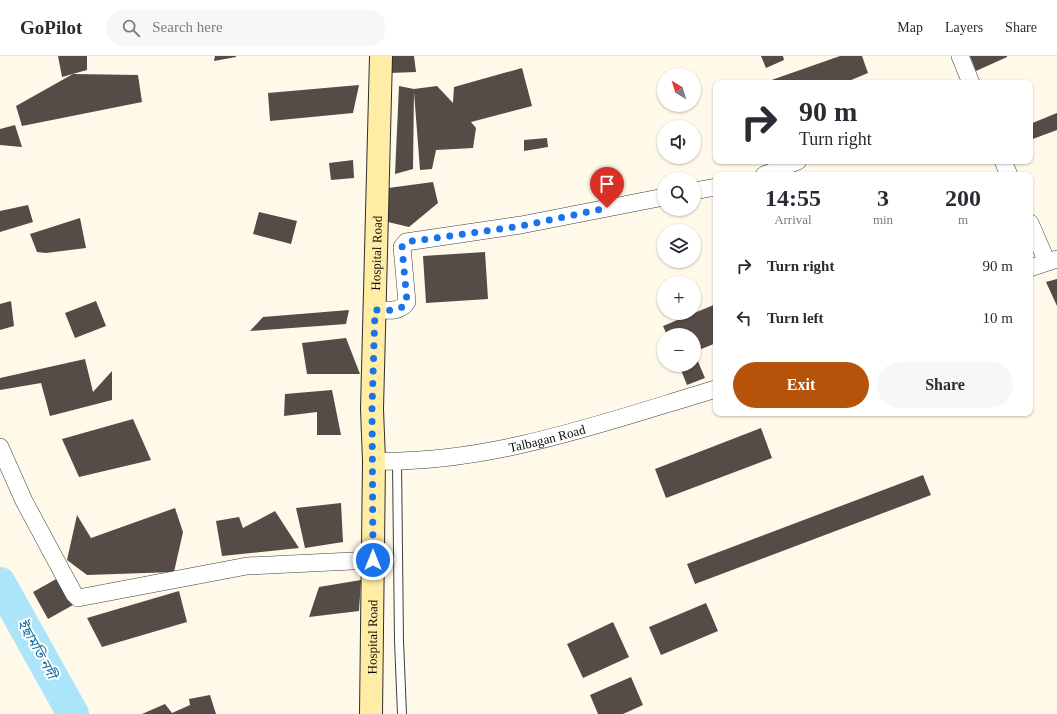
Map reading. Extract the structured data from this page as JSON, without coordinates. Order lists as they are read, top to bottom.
{
  "streets": {
    "main road": ["Hospital Road"],
    "street": ["Talbagan Road"]
  },
  "crossings": [
    ["Hospital Road", "Talbagan Road"]
  ],
  "water": ["ইছামতি নদী"],
  "north": "top left",
  "page": {
    "header": "GoPilot",
    "search": "Search here",
    "nav": ["Map", "Layers", "Share"],
    "map_buttons": ["+", "−"],
    "turn": ["90 m", "Turn right"],
    "eta": [
      "14:55",
      "Arrival",
      "3",
      "min",
      "200",
      "m"
    ],
    "list": [
      {
        "name": "Turn right",
        "value": "90 m"
      },
      {
        "name": "Turn left",
        "value": "10 m"
      }
    ],
    "buttons": ["Exit", "Share"]
  }
}
